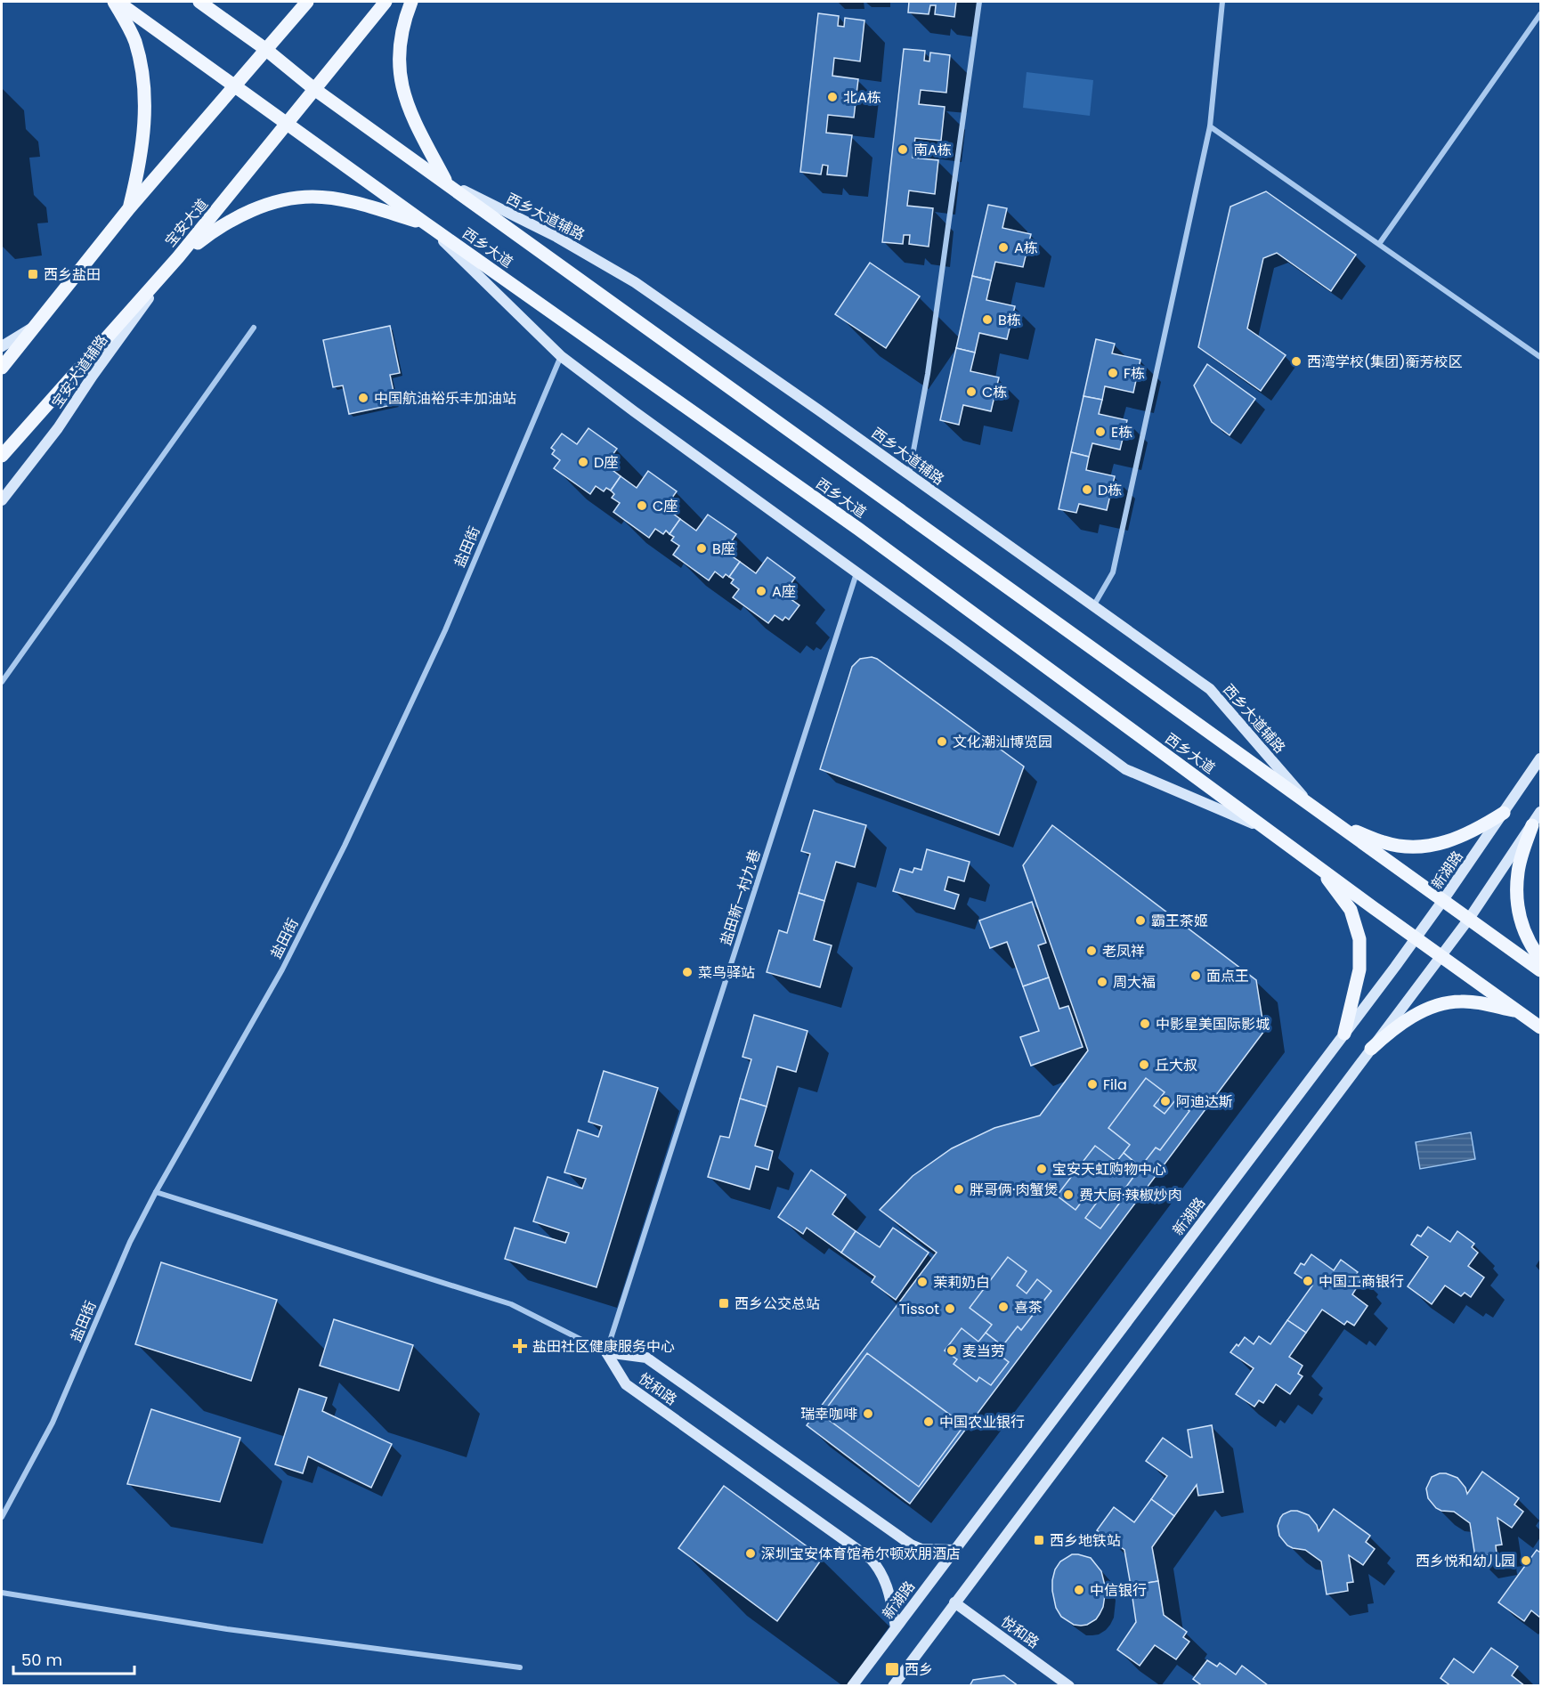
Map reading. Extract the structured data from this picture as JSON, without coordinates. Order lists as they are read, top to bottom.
{
  "streets": {
    "main road": ["宝安大道", "西乡大道"],
    "street": [
      "西乡大道辅路",
      "宝安大道辅路",
      "盐田街",
      "新湖路",
      "盐田新一村九巷",
      "悦和路"
    ]
  },
  "crossings": [
    ["西乡大道辅路", "西乡大道"],
    ["宝安大道", "西乡大道"],
    ["宝安大道", "宝安大道辅路"],
    ["西乡大道", "新湖路"],
    ["新湖路", "悦和路"],
    ["盐田新一村九巷", "悦和路"]
  ],
  "places": {
    "other": [
      "北A栋",
      "南A栋",
      "A栋",
      "B栋",
      "西湾学校(集团)蘅芳校区",
      "F栋",
      "C栋",
      "中国航油裕乐丰加油站",
      "E栋",
      "D座",
      "D栋",
      "C座",
      "B座",
      "A座",
      "文化潮汕博览园",
      "霸王茶姬",
      "老凤祥",
      "菜鸟驿站",
      "面点王",
      "周大福",
      "中影星美国际影城",
      "丘大叔",
      "Fila",
      "阿迪达斯",
      "宝安天虹购物中心",
      "胖哥俩·肉蟹煲",
      "费大厨·辣椒炒肉",
      "中国工商银行",
      "茉莉奶白",
      "喜茶",
      "Tissot",
      "麦当劳",
      "瑞幸咖啡",
      "中国农业银行",
      "深圳宝安体育馆希尔顿欢朋酒店",
      "西乡悦和幼儿园",
      "中信银行"
    ],
    "transit": [
      "西乡盐田",
      "西乡公交总站",
      "西乡地铁站",
      "西乡"
    ],
    "health": ["盐田社区健康服务中心"]
  },
  "scale_bar": "50 m"
}
